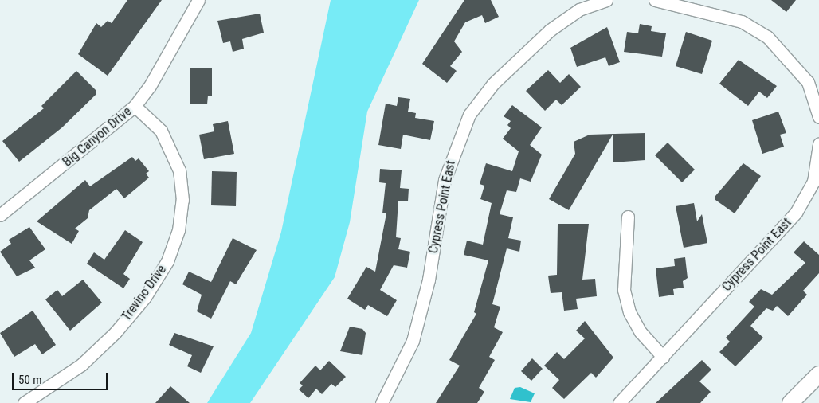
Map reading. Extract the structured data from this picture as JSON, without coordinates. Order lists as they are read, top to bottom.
{
  "streets": {
    "street": ["Big Canyon Drive", "Cypress Point East", "Trevino Drive"]
  },
  "crossings": [
    ["Big Canyon Drive", "Trevino Drive"]
  ],
  "scale_bar": "50 m"
}
